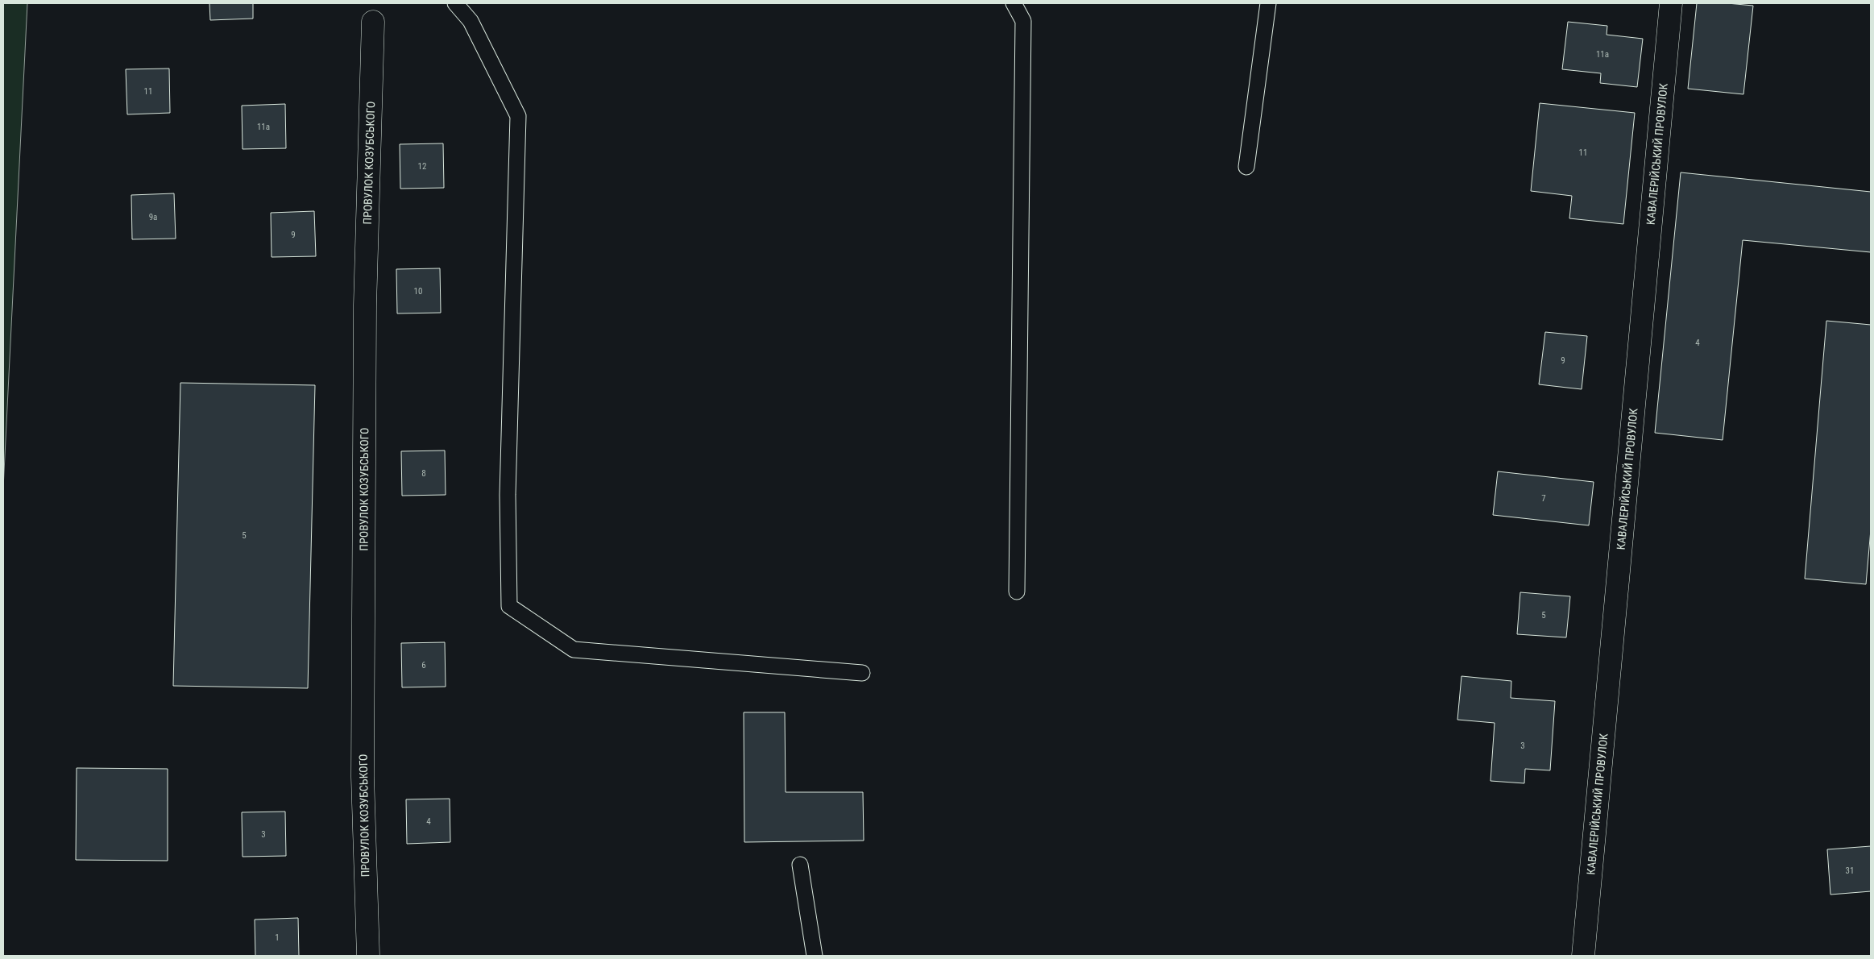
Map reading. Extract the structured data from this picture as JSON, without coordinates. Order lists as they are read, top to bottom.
{
  "streets": {
    "street": ["КАВАЛЕРІЙСЬКИЙ ПРОВУЛОК", "ПРОВУЛОК КОЗУБСЬКОГО"]
  },
  "house_numbers": [
    "11а",
    "11",
    "11а",
    "11",
    "12",
    "9а",
    "9",
    "10",
    "4",
    "9",
    "8",
    "7",
    "5",
    "5",
    "6",
    "3",
    "4",
    "3",
    "31",
    "1"
  ]
}
